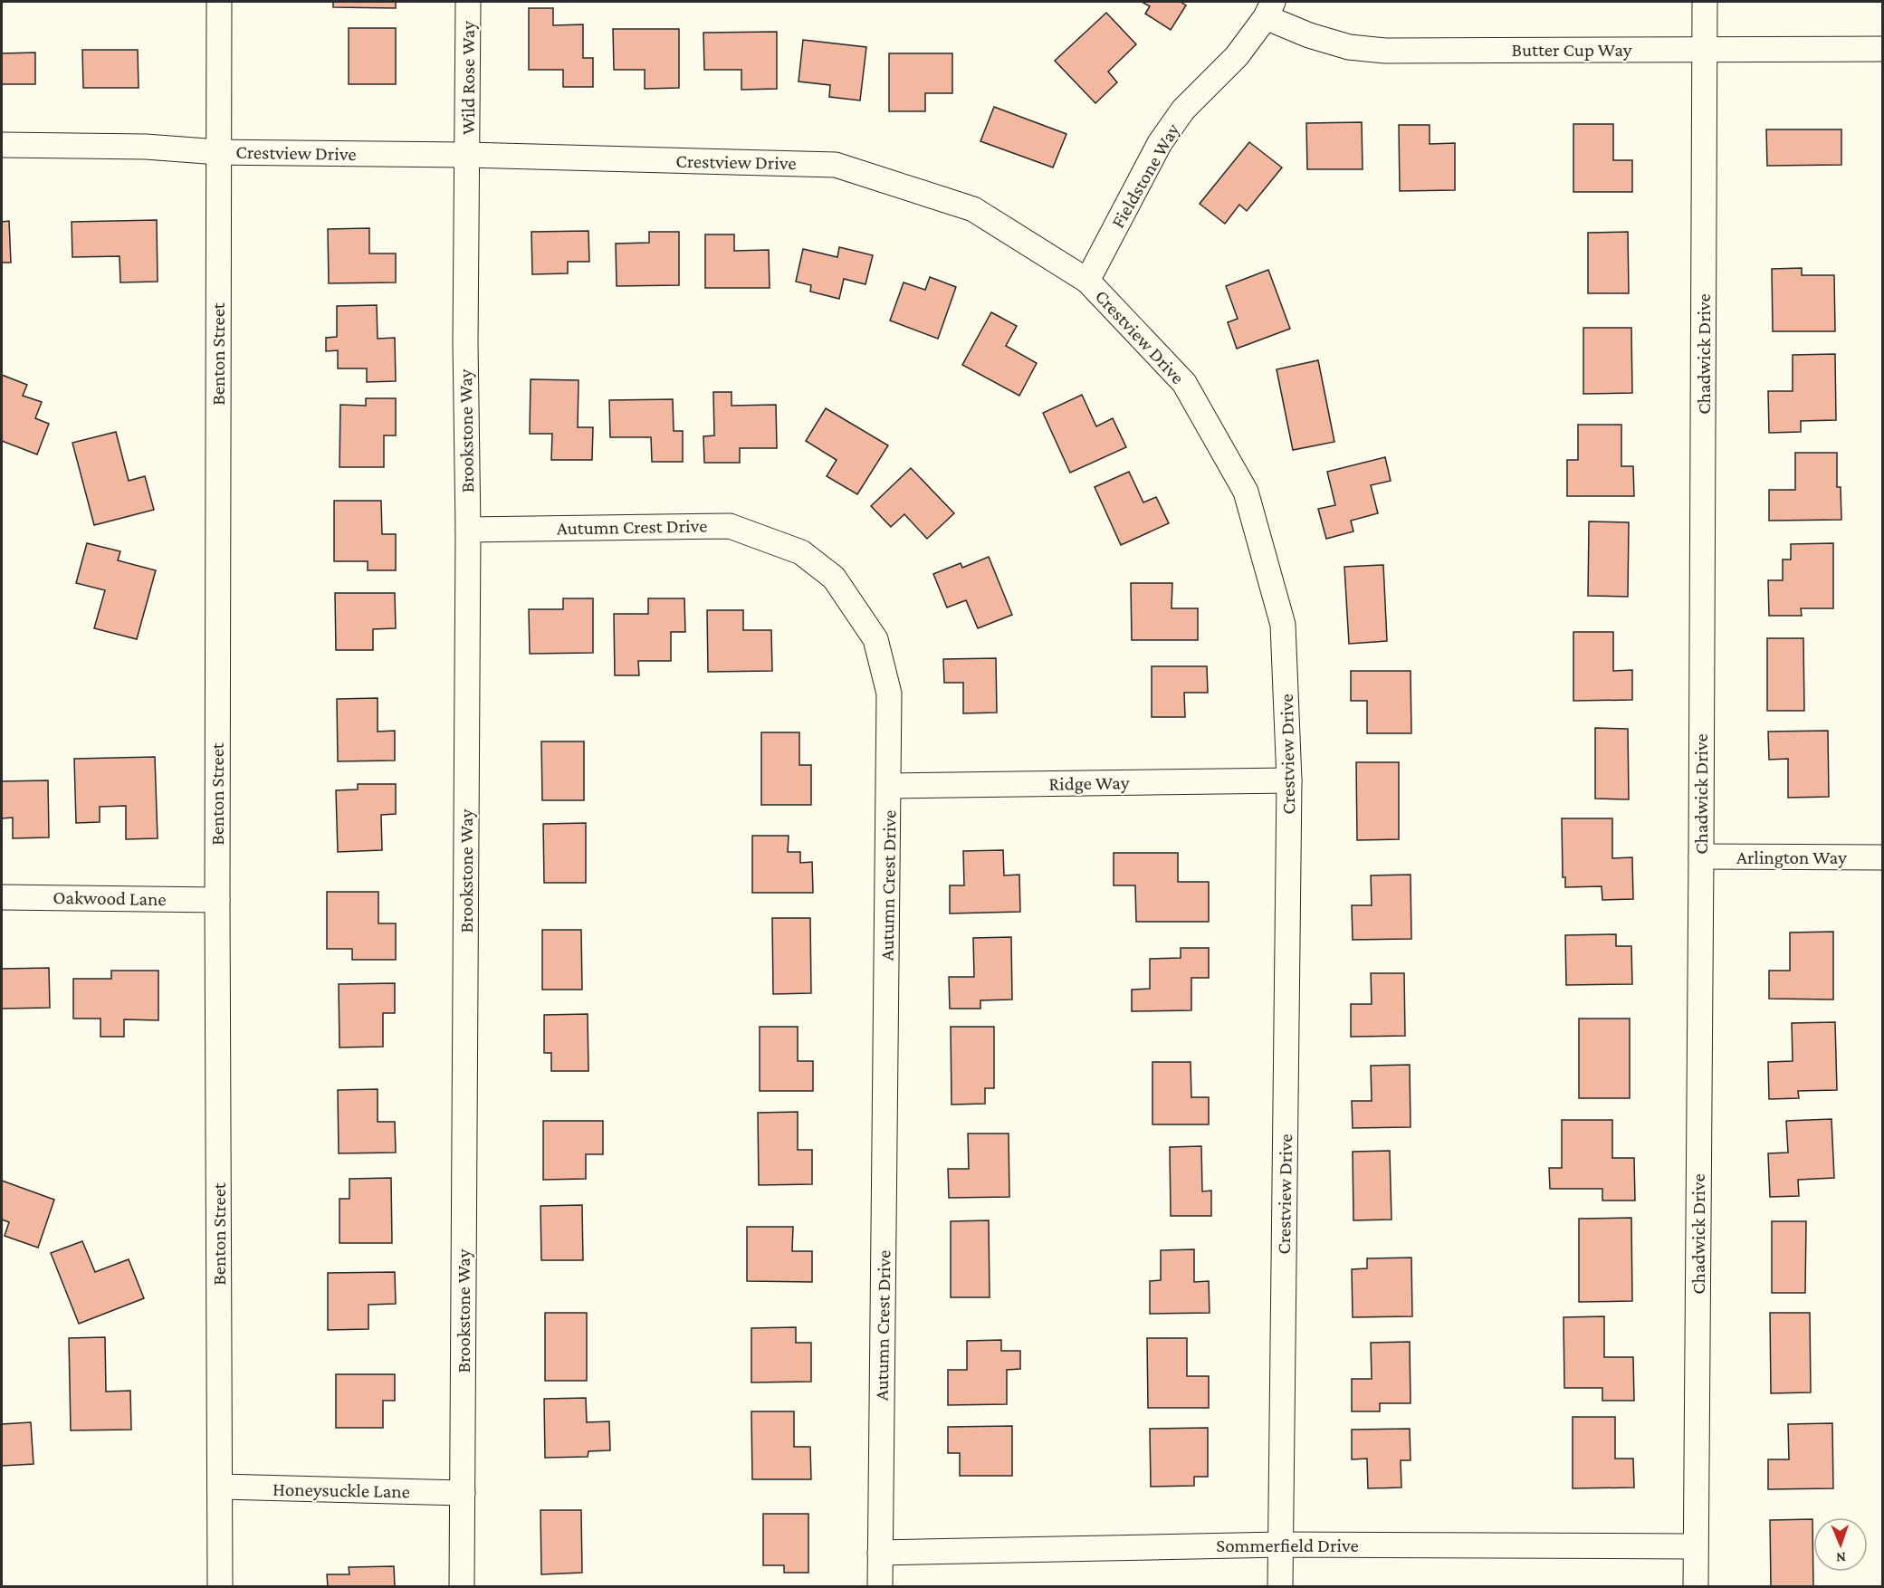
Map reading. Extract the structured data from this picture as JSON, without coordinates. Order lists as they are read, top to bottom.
{
  "streets": {
    "street": [
      "Butter Cup Way",
      "Wild Rose Way",
      "Crestview Drive",
      "Fieldstone Way",
      "Benton Street",
      "Chadwick Drive",
      "Brookstone Way",
      "Autumn Crest Drive",
      "Ridge Way",
      "Arlington Way",
      "Oakwood Lane",
      "Honeysuckle Lane",
      "Sommerfield Drive"
    ]
  },
  "crossings": [
    ["Butter Cup Way", "Fieldstone Way"],
    ["Butter Cup Way", "Chadwick Drive"],
    ["Wild Rose Way", "Crestview Drive"],
    ["Wild Rose Way", "Brookstone Way"],
    ["Crestview Drive", "Fieldstone Way"],
    ["Crestview Drive", "Benton Street"],
    ["Crestview Drive", "Brookstone Way"],
    ["Crestview Drive", "Ridge Way"],
    ["Crestview Drive", "Sommerfield Drive"],
    ["Benton Street", "Oakwood Lane"],
    ["Benton Street", "Honeysuckle Lane"],
    ["Chadwick Drive", "Arlington Way"],
    ["Chadwick Drive", "Sommerfield Drive"],
    ["Brookstone Way", "Autumn Crest Drive"],
    ["Brookstone Way", "Honeysuckle Lane"],
    ["Autumn Crest Drive", "Ridge Way"],
    ["Autumn Crest Drive", "Sommerfield Drive"]
  ],
  "north": "bottom"
}
